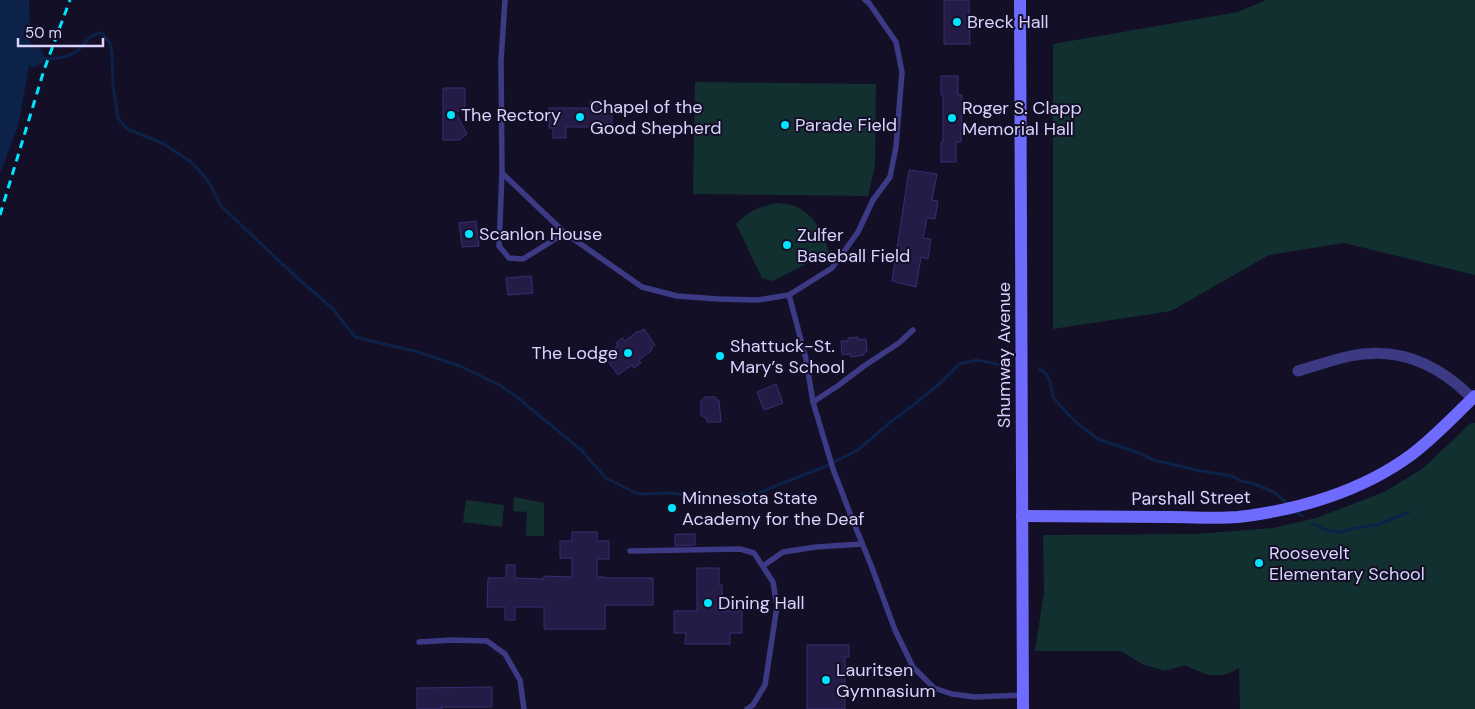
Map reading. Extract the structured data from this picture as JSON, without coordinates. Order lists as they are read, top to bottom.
{
  "streets": {
    "street": ["Shumway Avenue", "Parshall Street"]
  },
  "crossings": [
    ["Shumway Avenue", "Parshall Street"]
  ],
  "places": [
    "Breck Hall",
    "The Rectory",
    "Chapel of the Good Shepherd",
    "Roger S. Clapp Memorial Hall",
    "Parade Field",
    "Scanlon House",
    "Zulfer Baseball Field",
    "The Lodge",
    "Shattuck-St. Mary’s School",
    "Minnesota State Academy for the Deaf",
    "Roosevelt Elementary School",
    "Dining Hall",
    "Lauritsen Gymnasium"
  ],
  "scale_bar": "50 m"
}
